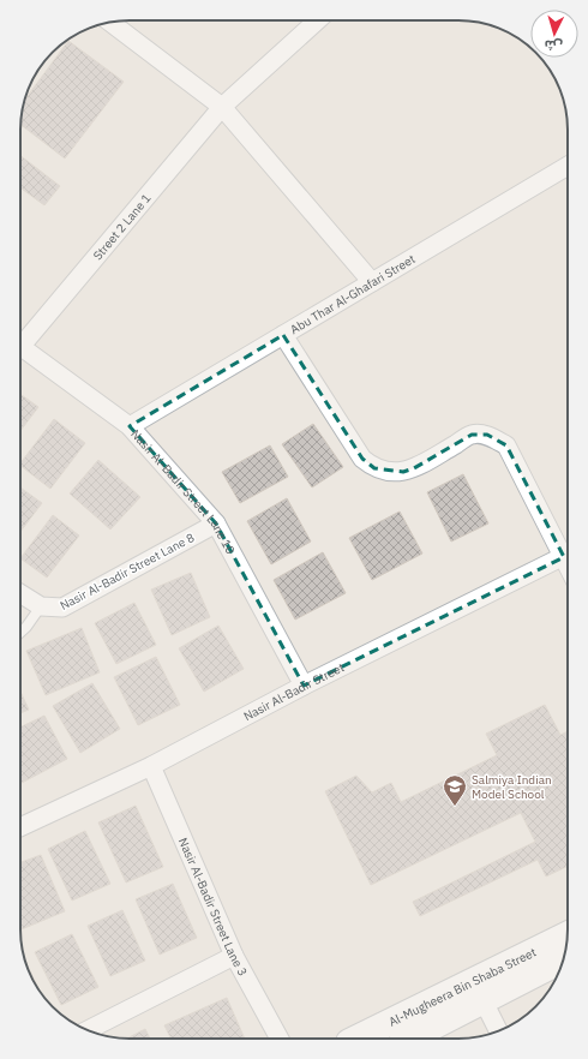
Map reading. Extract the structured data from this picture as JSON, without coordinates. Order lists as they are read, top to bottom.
{
  "streets": {
    "main road": ["Al-Mugheera Bin Shaba Street"],
    "street": [
      "Street 2 Lane 1",
      "Abu Thar Al-Ghafari Street",
      "Nasir Al-Badir Street Lane 10",
      "Nasir Al-Badir Street Lane 8",
      "Nasir Al-Badir Street",
      "Nasir Al-Badir Street Lane 3"
    ]
  },
  "crossings": [
    ["Abu Thar Al-Ghafari Street", "Nasir Al-Badir Street Lane 10"],
    ["Nasir Al-Badir Street Lane 10", "Nasir Al-Badir Street Lane 8"],
    ["Nasir Al-Badir Street Lane 10", "Nasir Al-Badir Street"],
    ["Nasir Al-Badir Street", "Nasir Al-Badir Street Lane 3"]
  ],
  "places": {
    "school or university": ["Salmiya Indian Model School"]
  },
  "north": "bottom"
}
